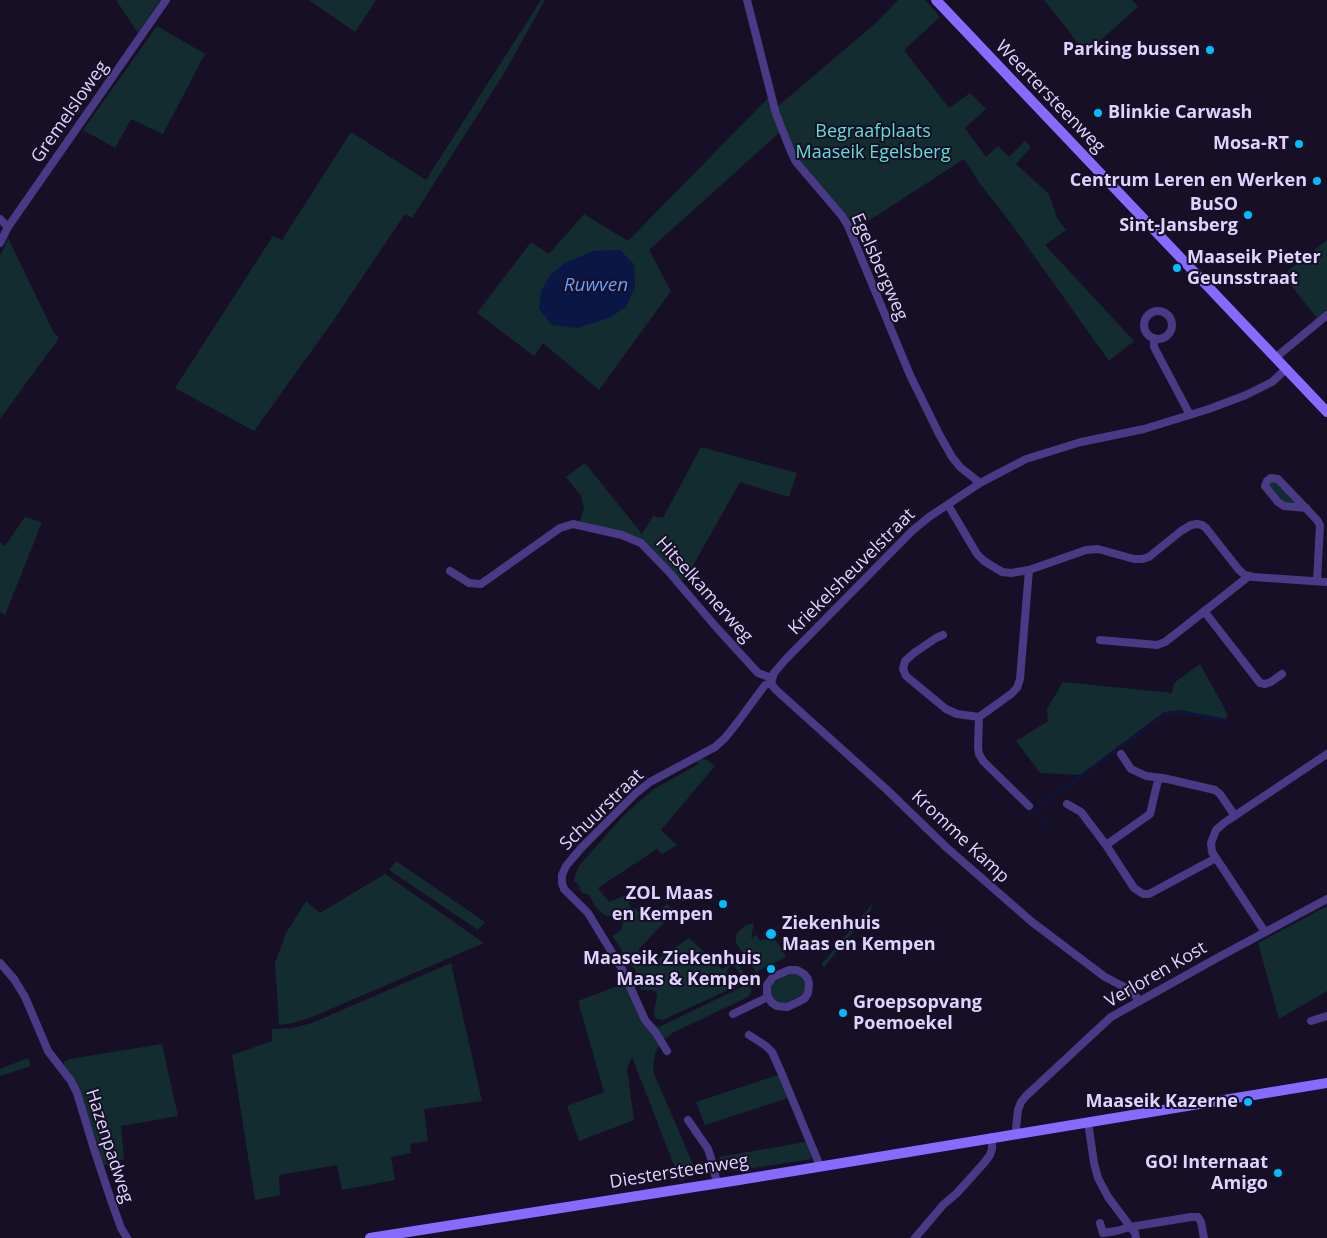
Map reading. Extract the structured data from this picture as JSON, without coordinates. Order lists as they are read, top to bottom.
{
  "streets": {
    "main road": ["Weertersteenweg", "Diestersteenweg"],
    "street": [
      "Gremelsloweg",
      "Egelsbergweg",
      "Kriekelsheuvelstraat",
      "Hitselkamerweg",
      "Schuurstraat",
      "Kromme Kamp",
      "Verloren Kost",
      "Hazenpadweg"
    ]
  },
  "crossings": [
    ["Weertersteenweg", "Kriekelsheuvelstraat"],
    ["Egelsbergweg", "Kriekelsheuvelstraat"],
    ["Kriekelsheuvelstraat", "Hitselkamerweg"],
    ["Kriekelsheuvelstraat", "Schuurstraat"],
    ["Kriekelsheuvelstraat", "Kromme Kamp"],
    ["Hitselkamerweg", "Schuurstraat"],
    ["Hitselkamerweg", "Kromme Kamp"],
    ["Schuurstraat", "Kromme Kamp"],
    ["Kromme Kamp", "Verloren Kost"],
    ["Verloren Kost", "Diestersteenweg"]
  ],
  "water": ["Ruwven"],
  "parks": ["Begraafplaats Maaseik Egelsberg"],
  "places": [
    "Parking bussen",
    "Blinkie Carwash",
    "Mosa-RT",
    "Centrum Leren en Werken",
    "BuSO Sint-Jansberg",
    "Maaseik Pieter Geunsstraat",
    "ZOL Maas en Kempen",
    "Ziekenhuis Maas en Kempen",
    "Maaseik Ziekenhuis Maas & Kempen",
    "Groepsopvang Poemoekel",
    "Maaseik Kazerne",
    "GO! Internaat Amigo"
  ]
}
